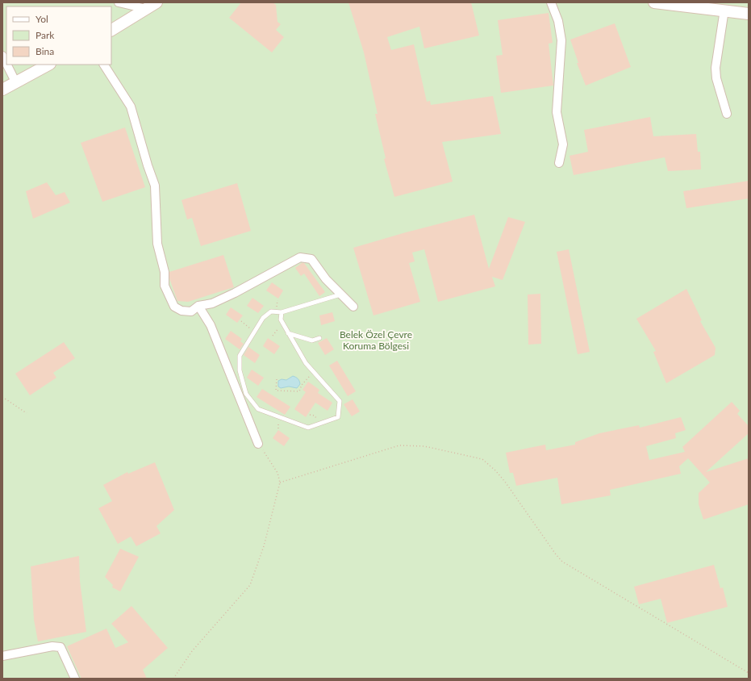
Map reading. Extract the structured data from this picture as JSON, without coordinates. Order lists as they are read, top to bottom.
{
  "parks": ["Belek Özel Çevre Koruma Bölgesi"],
  "legend": ["Yol", "Park", "Bina"]
}
